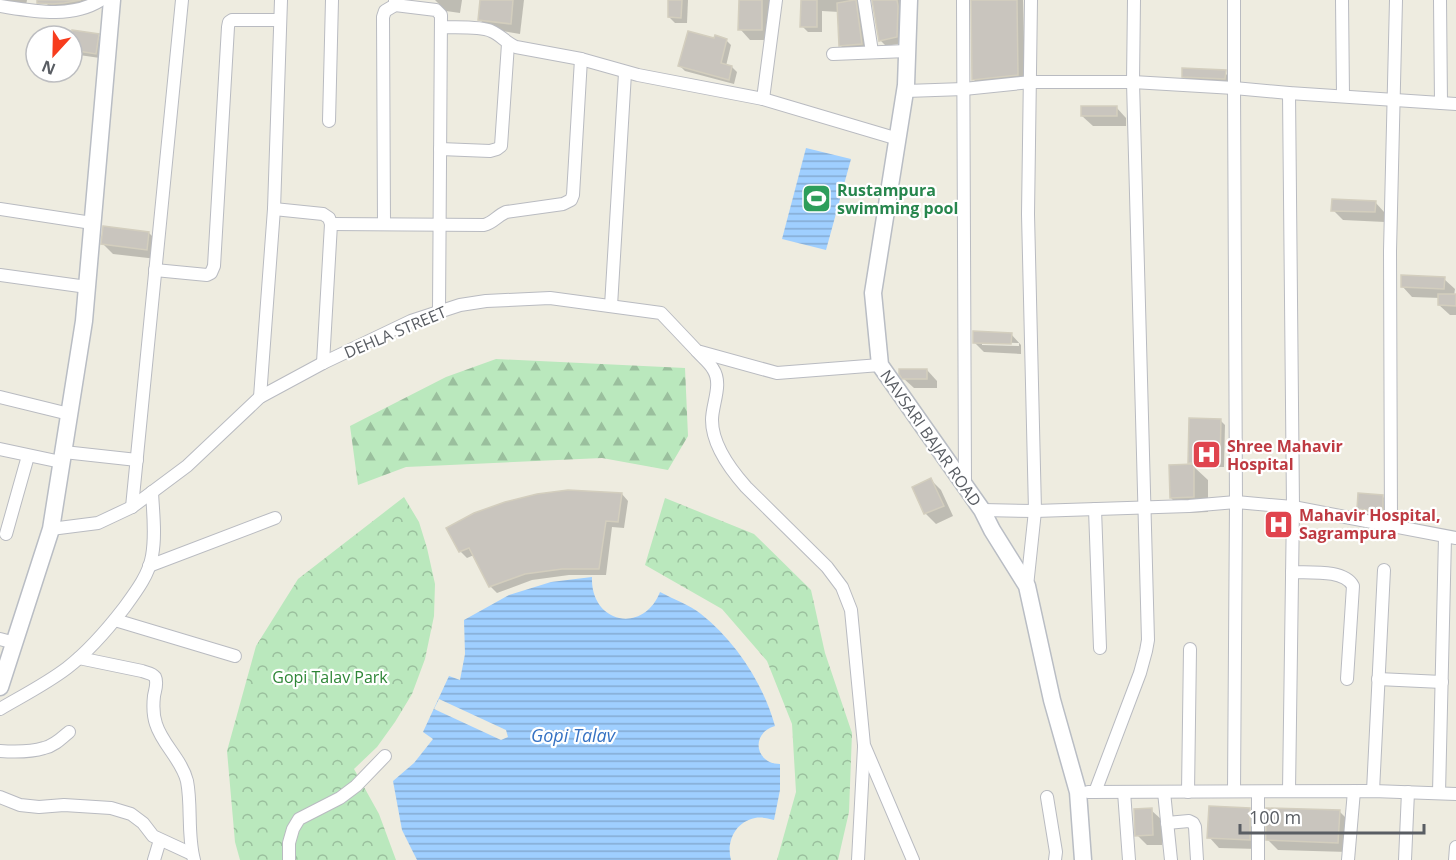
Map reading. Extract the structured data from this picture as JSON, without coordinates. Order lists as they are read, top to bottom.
{
  "streets": {
    "main road": ["NAVSARI BAJAR ROAD"],
    "street": ["DEHLA STREET"]
  },
  "water": ["Gopi Talav"],
  "parks": ["Gopi Talav Park"],
  "places": {
    "sports": ["Rustampura swimming pool"],
    "hospital": ["Shree Mahavir Hospital", "Mahavir Hospital, Sagrampura"]
  },
  "scale_bar": "100 m",
  "north": "bottom"
}
